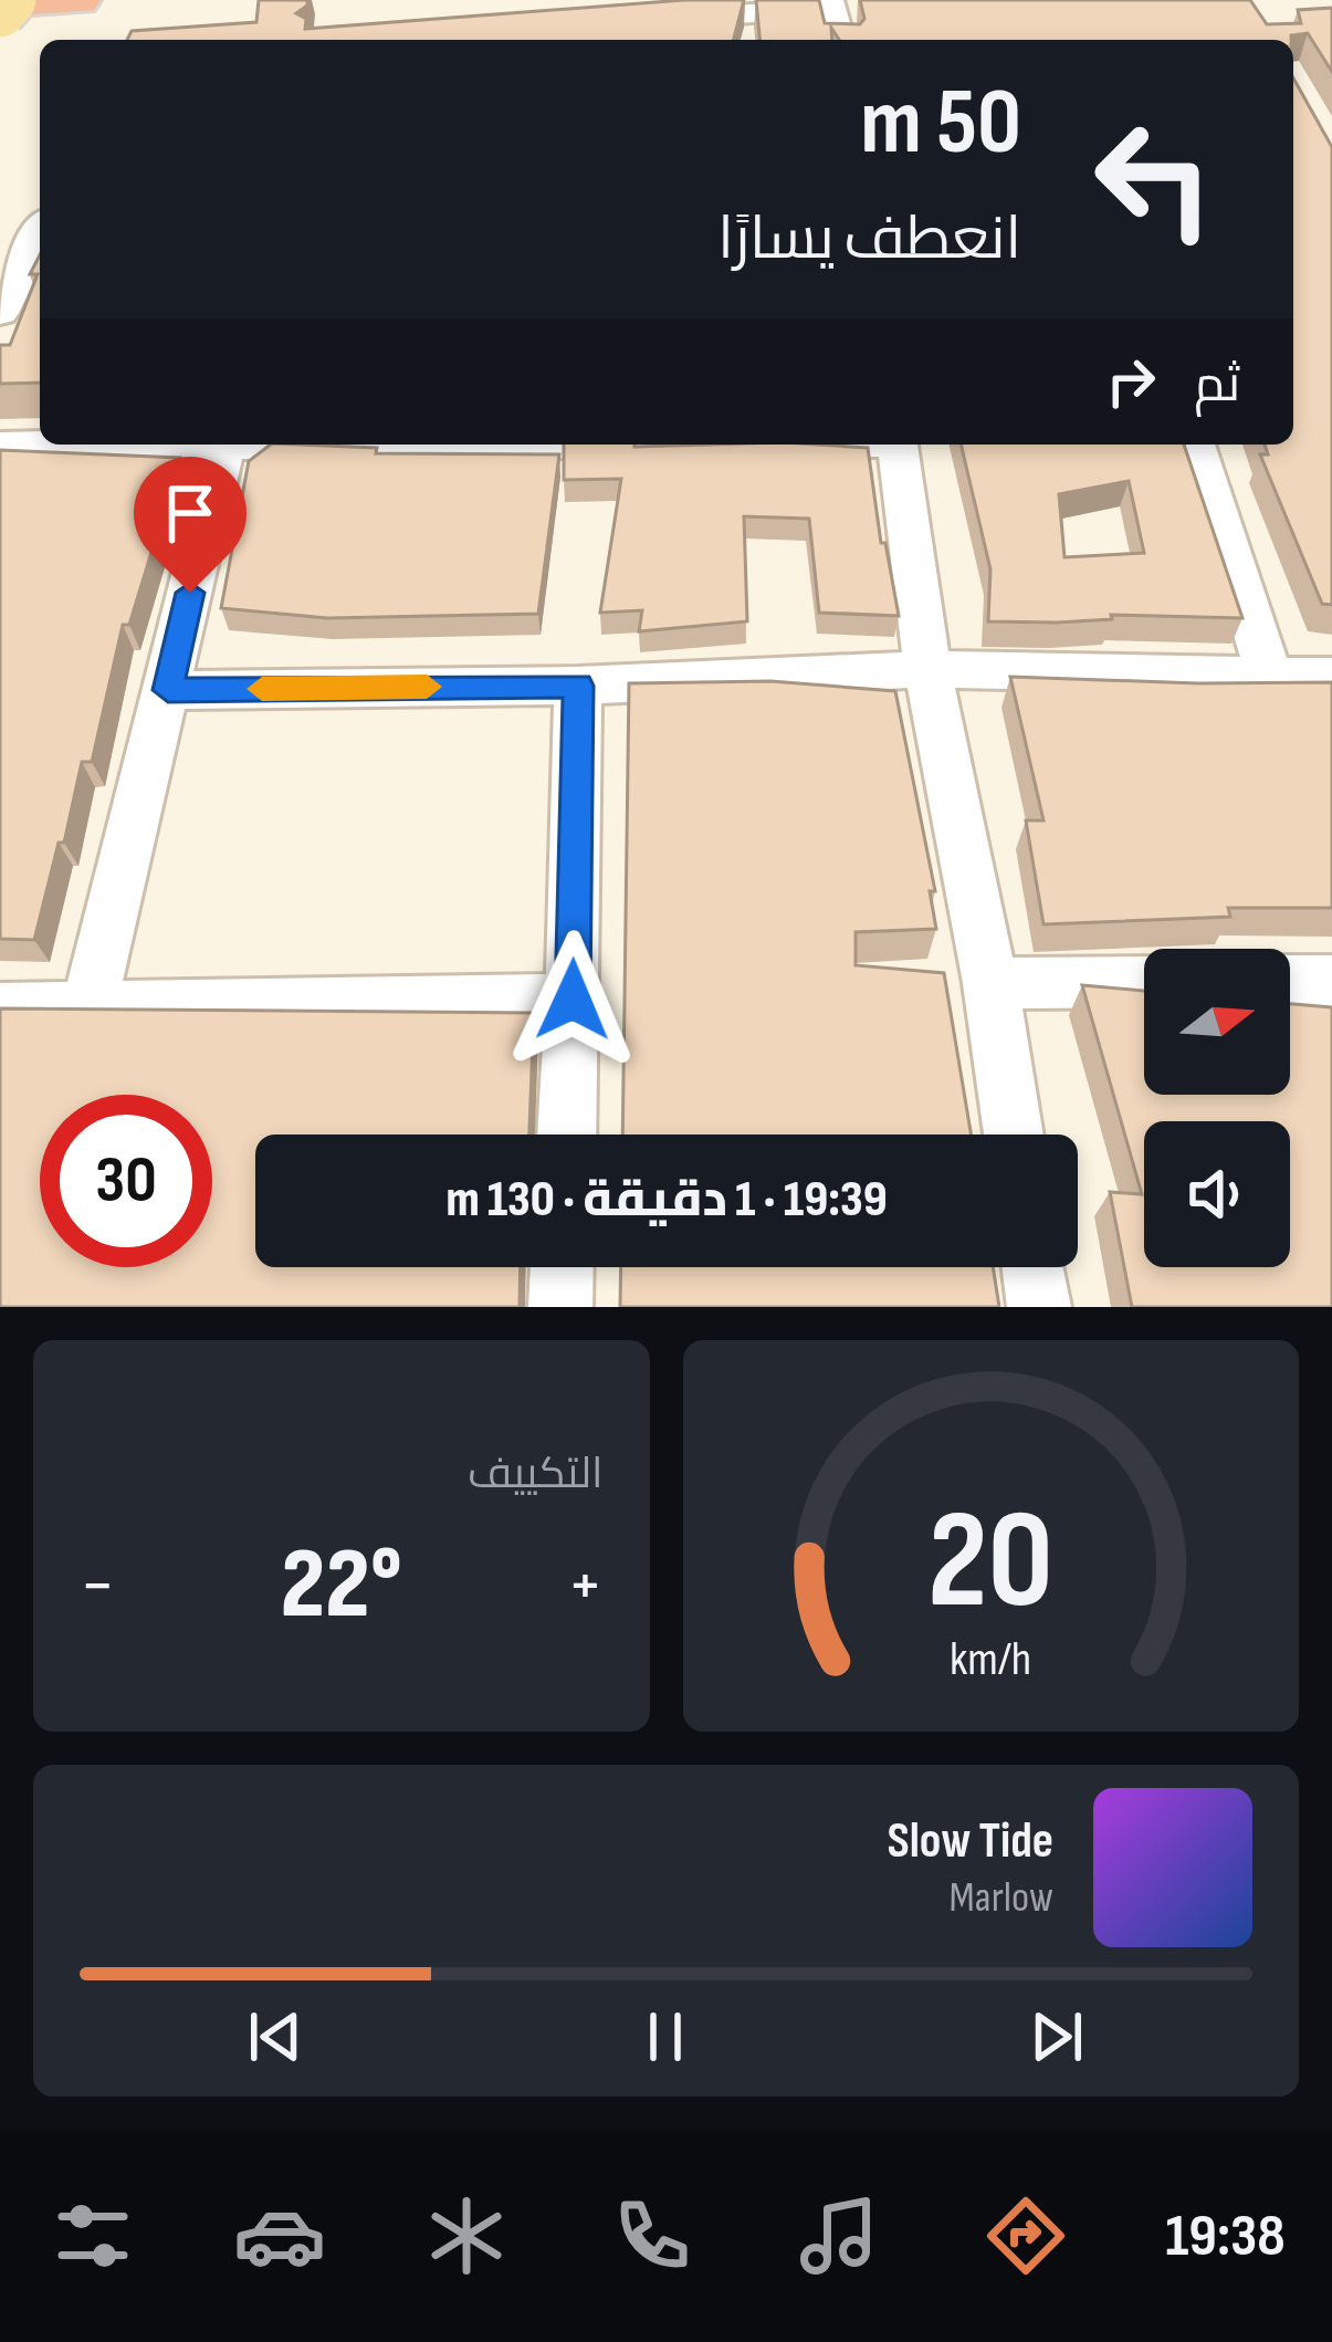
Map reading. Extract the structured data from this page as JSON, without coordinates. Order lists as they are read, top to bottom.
{
  "north": "right",
  "page": {
    "turn": ["50 m", "انعطف يسارًا"],
    "then": "ثم",
    "limit": "30",
    "trip": "19:39 · 1 دقيقة · 130 m",
    "tile": "التكييف",
    "heat": ["−", "22°", "+"],
    "song": ["Slow Tide", "Marlow"],
    "tabs": "19:38",
    "gauge": ["20", "km/h"]
  }
}
